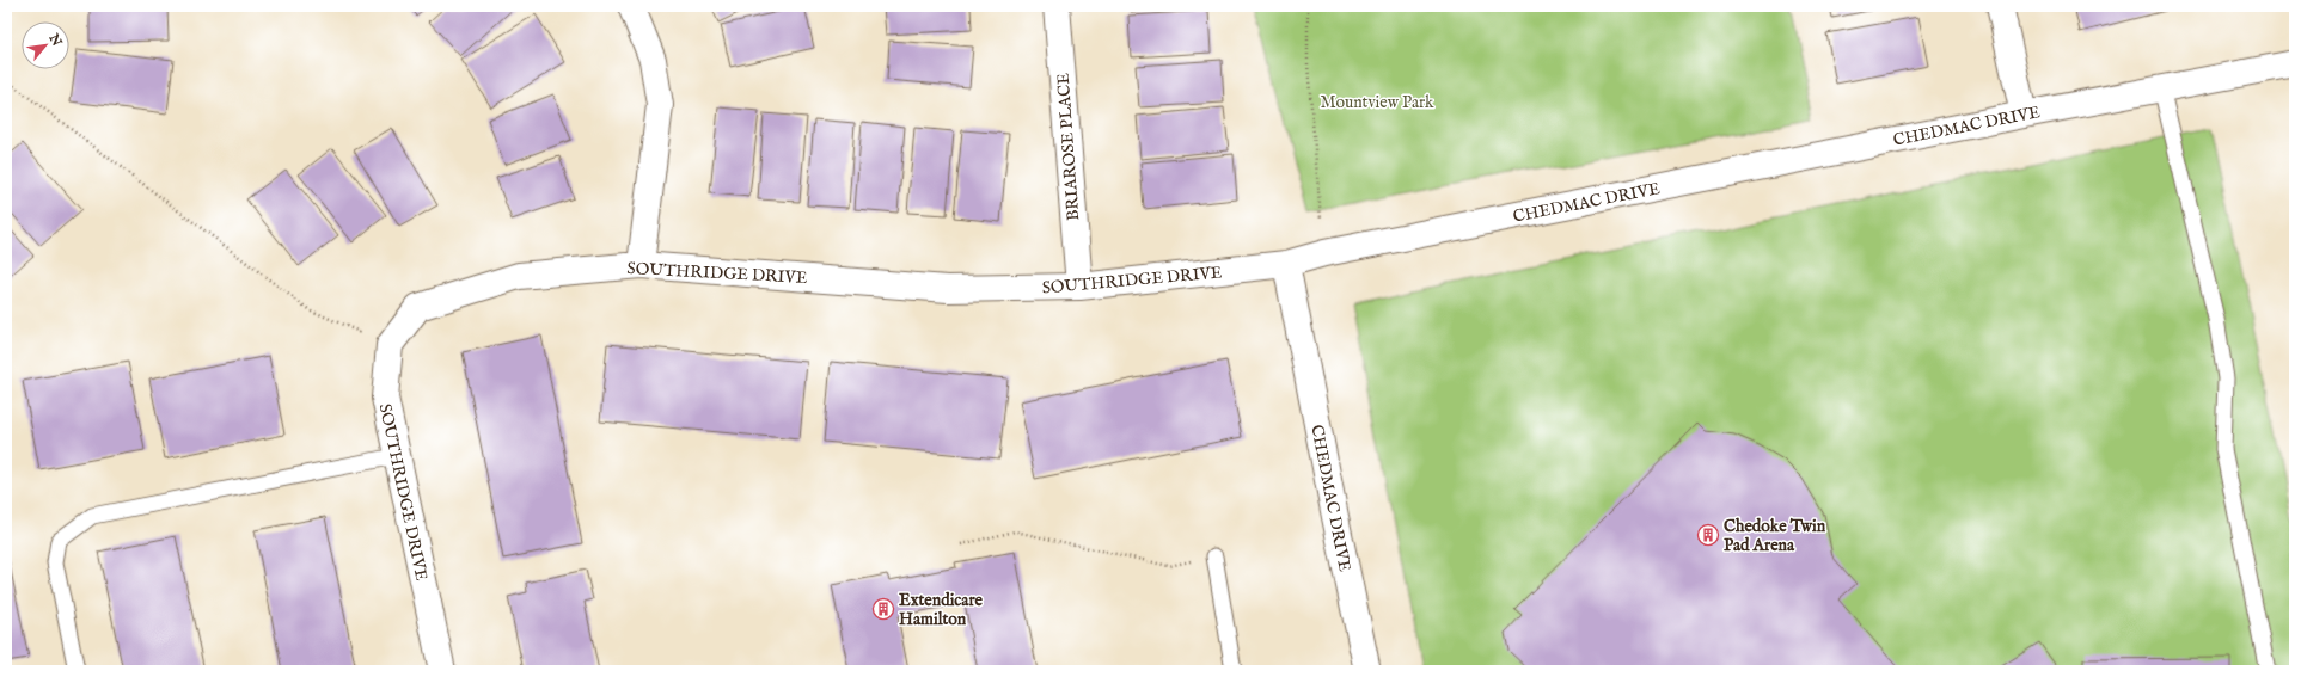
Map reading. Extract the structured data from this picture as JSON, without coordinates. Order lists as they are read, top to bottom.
{
  "streets": {
    "street": ["CHEDMAC DRIVE", "BRIAROSE PLACE", "SOUTHRIDGE DRIVE"]
  },
  "crossings": [
    ["CHEDMAC DRIVE", "SOUTHRIDGE DRIVE"],
    ["BRIAROSE PLACE", "SOUTHRIDGE DRIVE"]
  ],
  "parks": ["Mountview Park"],
  "places": {
    "building": ["Chedoke Twin Pad Arena", "Extendicare Hamilton"]
  },
  "north": "top right"
}
